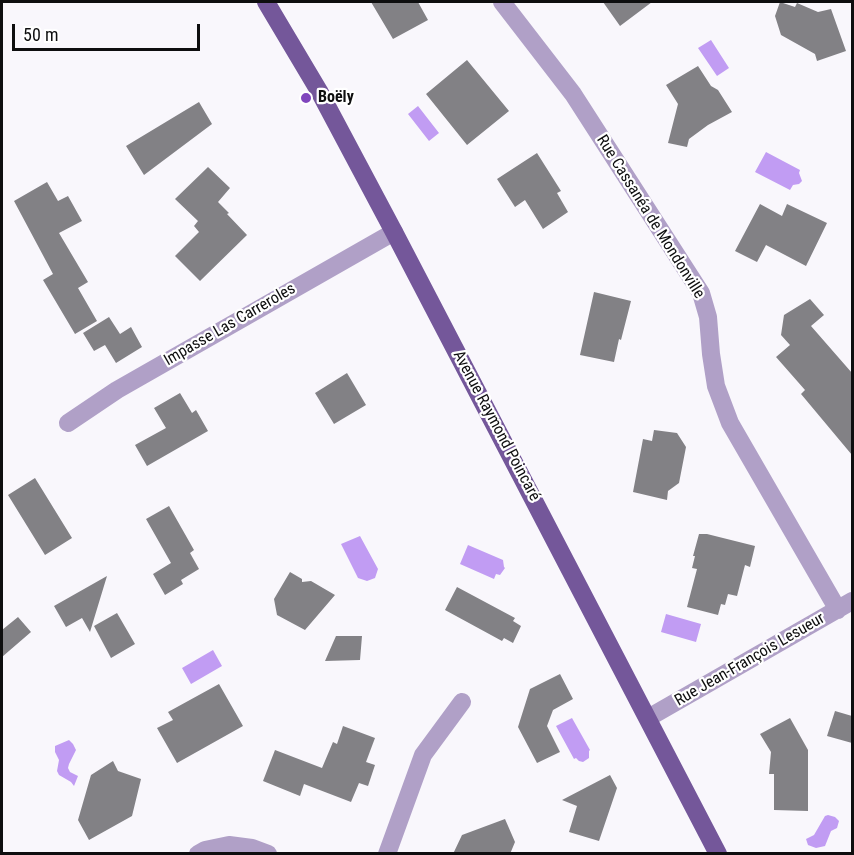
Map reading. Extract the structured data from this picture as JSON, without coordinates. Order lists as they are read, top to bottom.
{
  "streets": {
    "main road": ["Avenue Raymond Poincaré"],
    "street": ["Rue Cassanéa de Mondonville", "Impasse Las Carreroles", "Rue Jean-François Lesueur"]
  },
  "crossings": [
    ["Rue Cassanéa de Mondonville", "Rue Jean-François Lesueur"],
    ["Impasse Las Carreroles", "Avenue Raymond Poincaré"],
    ["Avenue Raymond Poincaré", "Rue Jean-François Lesueur"]
  ],
  "places": ["Boëly"],
  "scale_bar": "50 m"
}
